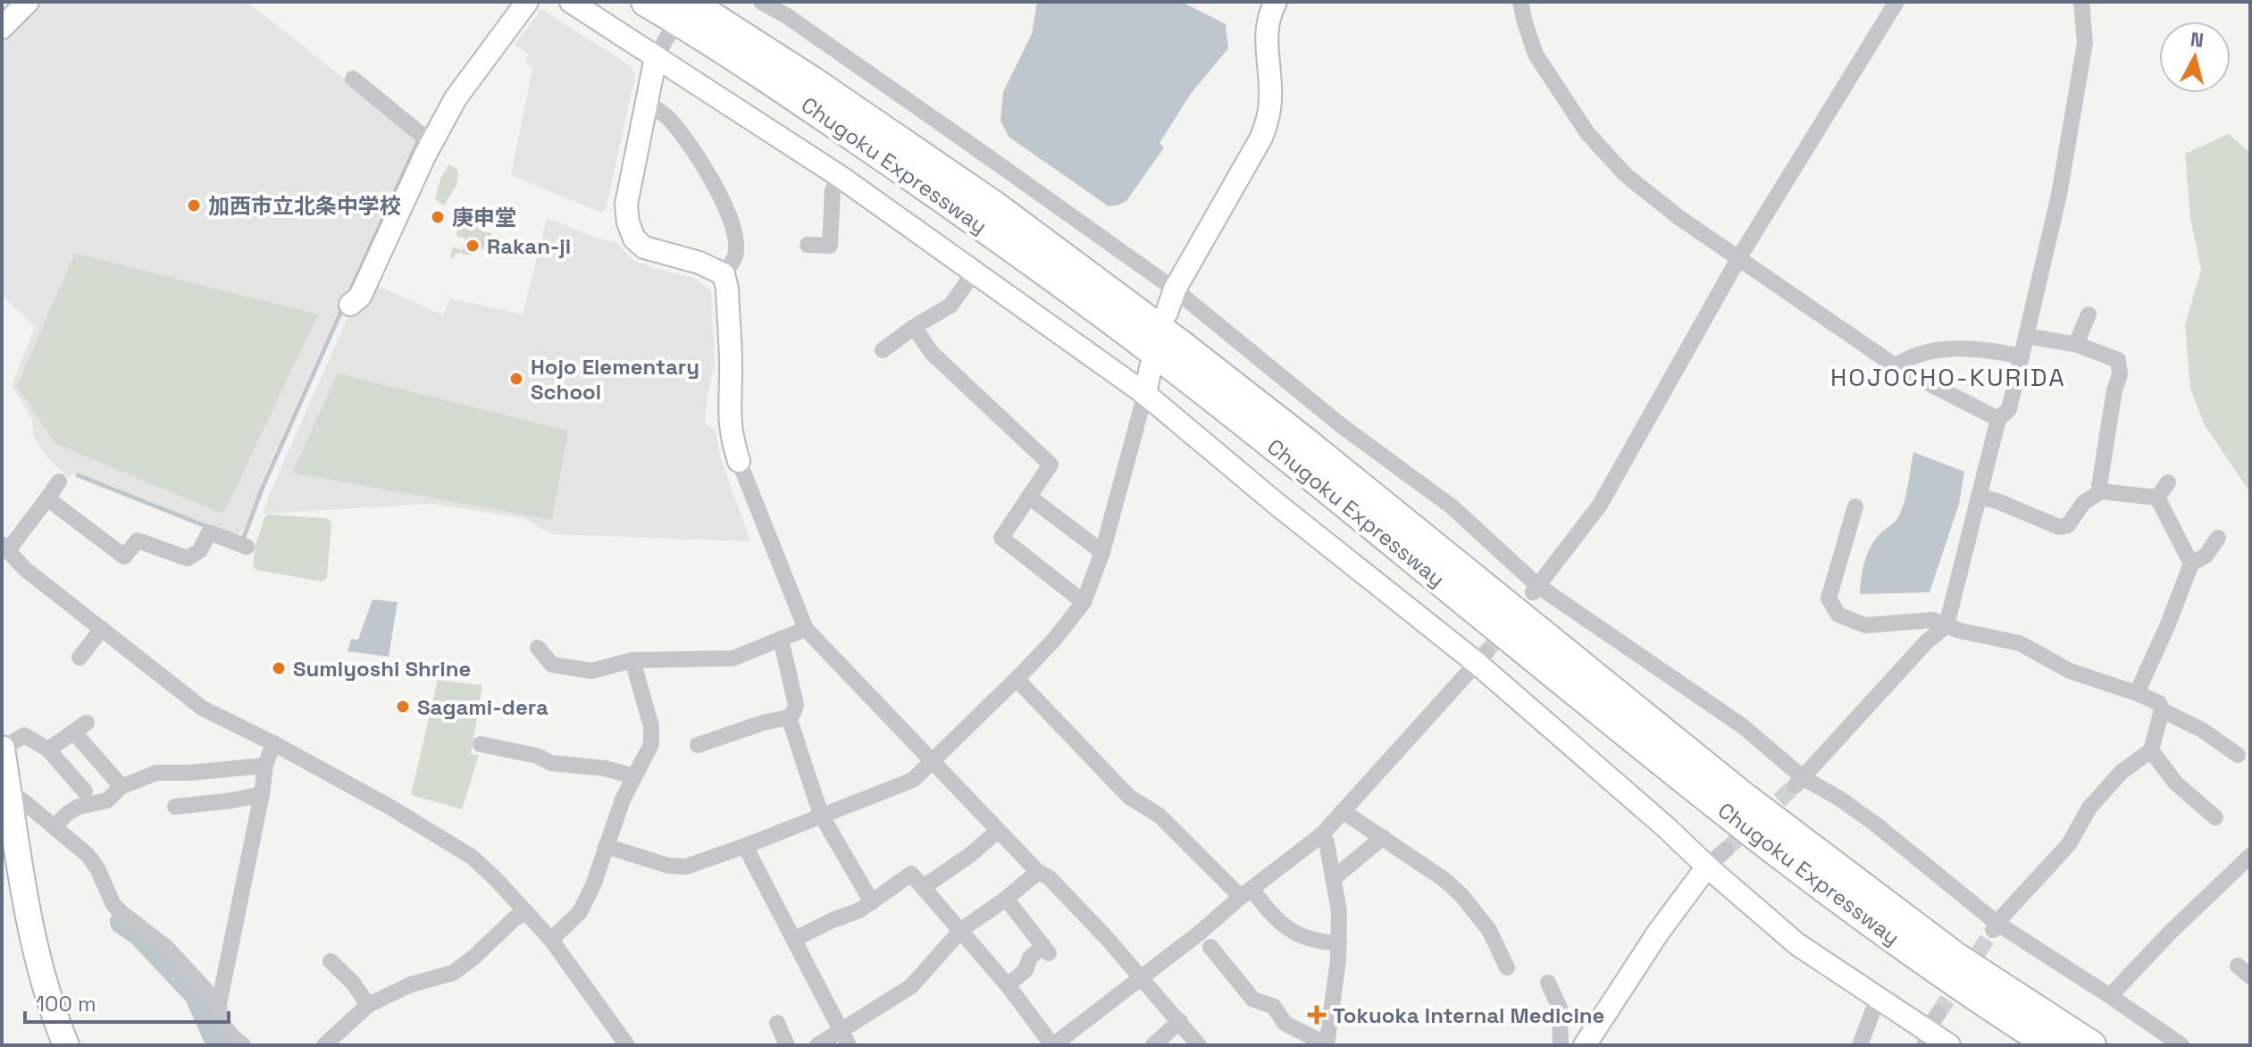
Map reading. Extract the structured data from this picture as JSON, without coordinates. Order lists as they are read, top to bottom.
{
  "streets": {
    "highway": ["Chugoku Expressway"]
  },
  "districts": ["HOJOCHO-KURIDA"],
  "places": {
    "other": [
      "加西市立北条中学校",
      "庚申堂",
      "Rakan-ji",
      "Hojo Elementary School",
      "Sumiyoshi Shrine",
      "Sagami-dera"
    ],
    "health": ["Tokuoka Internal Medicine"]
  },
  "scale_bar": "100 m",
  "north": "top"
}
